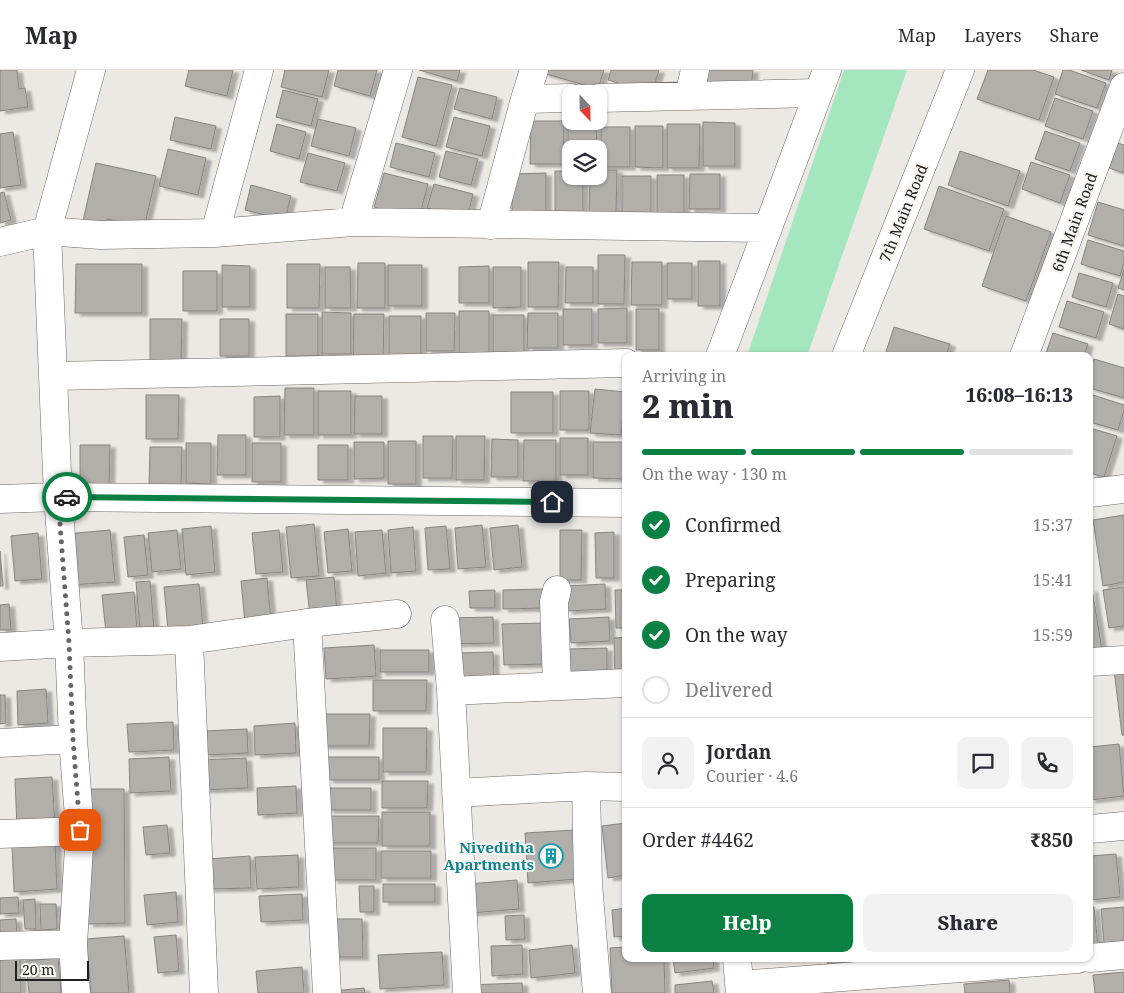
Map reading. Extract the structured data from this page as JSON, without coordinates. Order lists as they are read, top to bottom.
{
  "streets": {
    "street": ["7th Main Road", "6th Main Road"]
  },
  "places": {
    "building": ["Niveditha Apartments"]
  },
  "scale_bar": "20 m",
  "north": "bottom",
  "page": {
    "header": "Map",
    "nav": ["Map", "Layers", "Share"],
    "heading": ["2 min", "Arriving in", "16:08–16:13"],
    "panel": [
      "Jordan",
      "Courier · 4.6",
      "Order #4462",
      "₹850"
    ],
    "bar": "On the way · 130 m",
    "list": [
      ["Confirmed", "15:37"],
      ["Preparing", "15:41"],
      ["On the way", "15:59"],
      "Delivered"
    ],
    "buttons": ["Help", "Share"],
    "scale": "20 m"
  }
}
